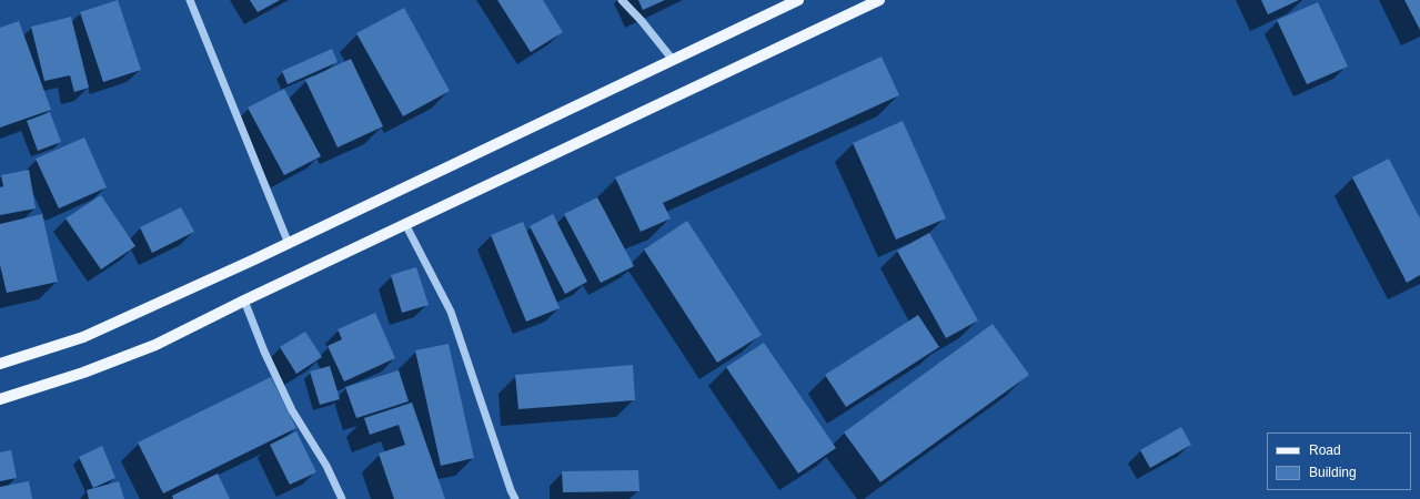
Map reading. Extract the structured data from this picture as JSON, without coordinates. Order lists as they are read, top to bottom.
{
  "legend": ["Road", "Building"]
}
